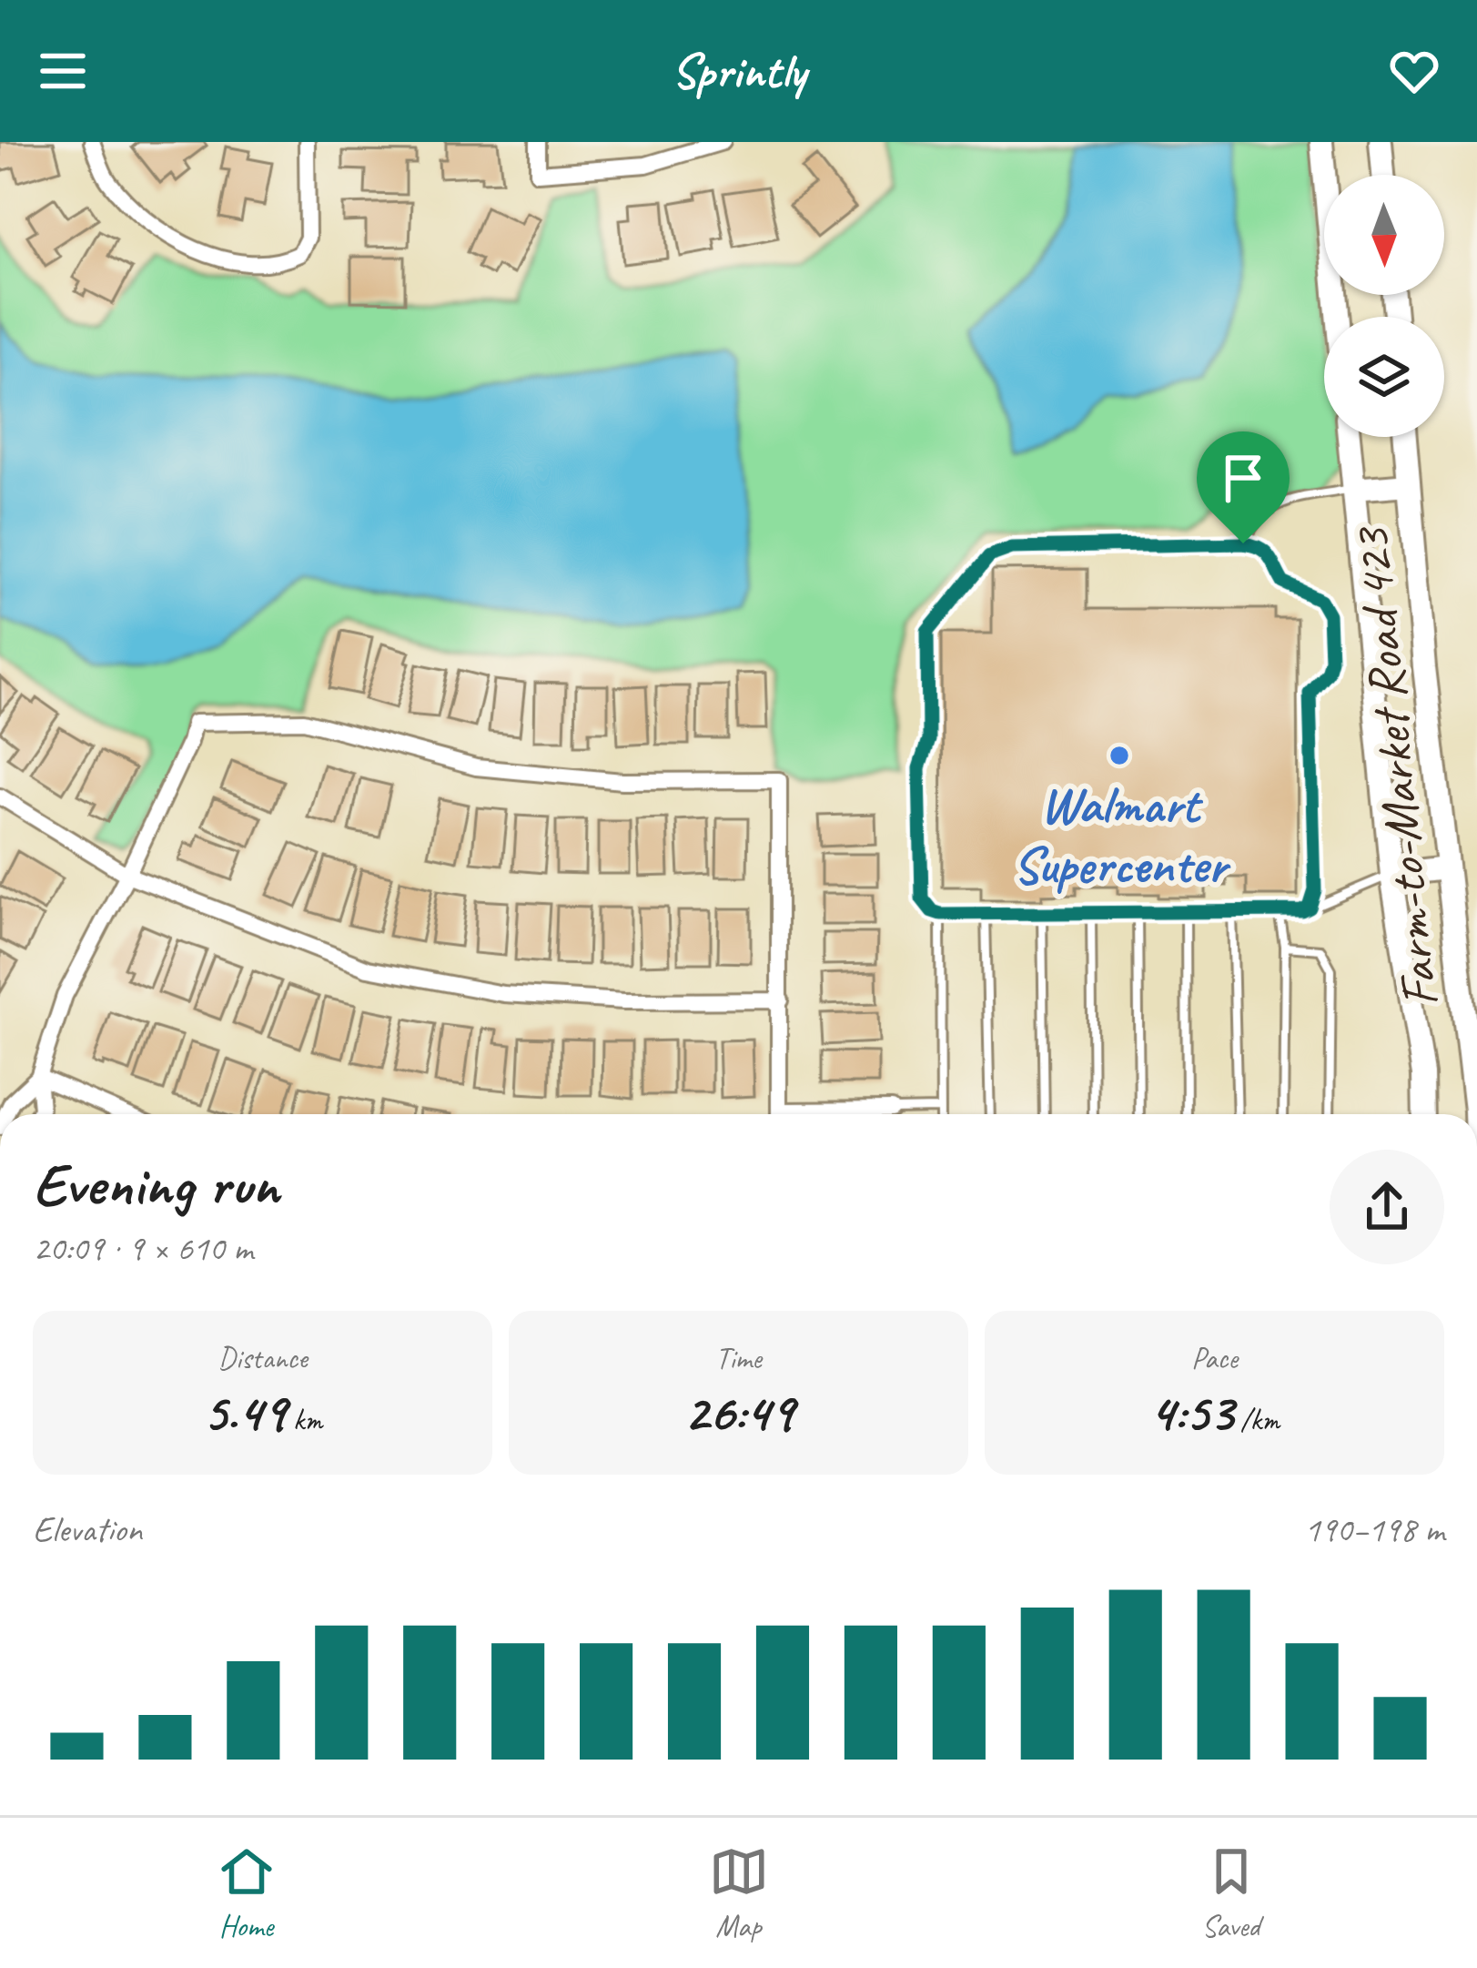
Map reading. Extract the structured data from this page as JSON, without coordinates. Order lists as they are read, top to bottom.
{
  "streets": {
    "main road": ["Farm-to-Market Road 423"]
  },
  "places": ["Walmart Supercenter"],
  "north": "bottom",
  "page": {
    "header": "Sprintly",
    "heading": ["Evening run", "20:09 · 9 × 610 m"],
    "stats": [
      ["Distance", "5.49 km"],
      ["Time", "26:49"],
      ["Pace", "4:53 /km"]
    ],
    "chart": ["Elevation", "190–198 m"],
    "tabs": ["Home", "Map", "Saved"]
  }
}
